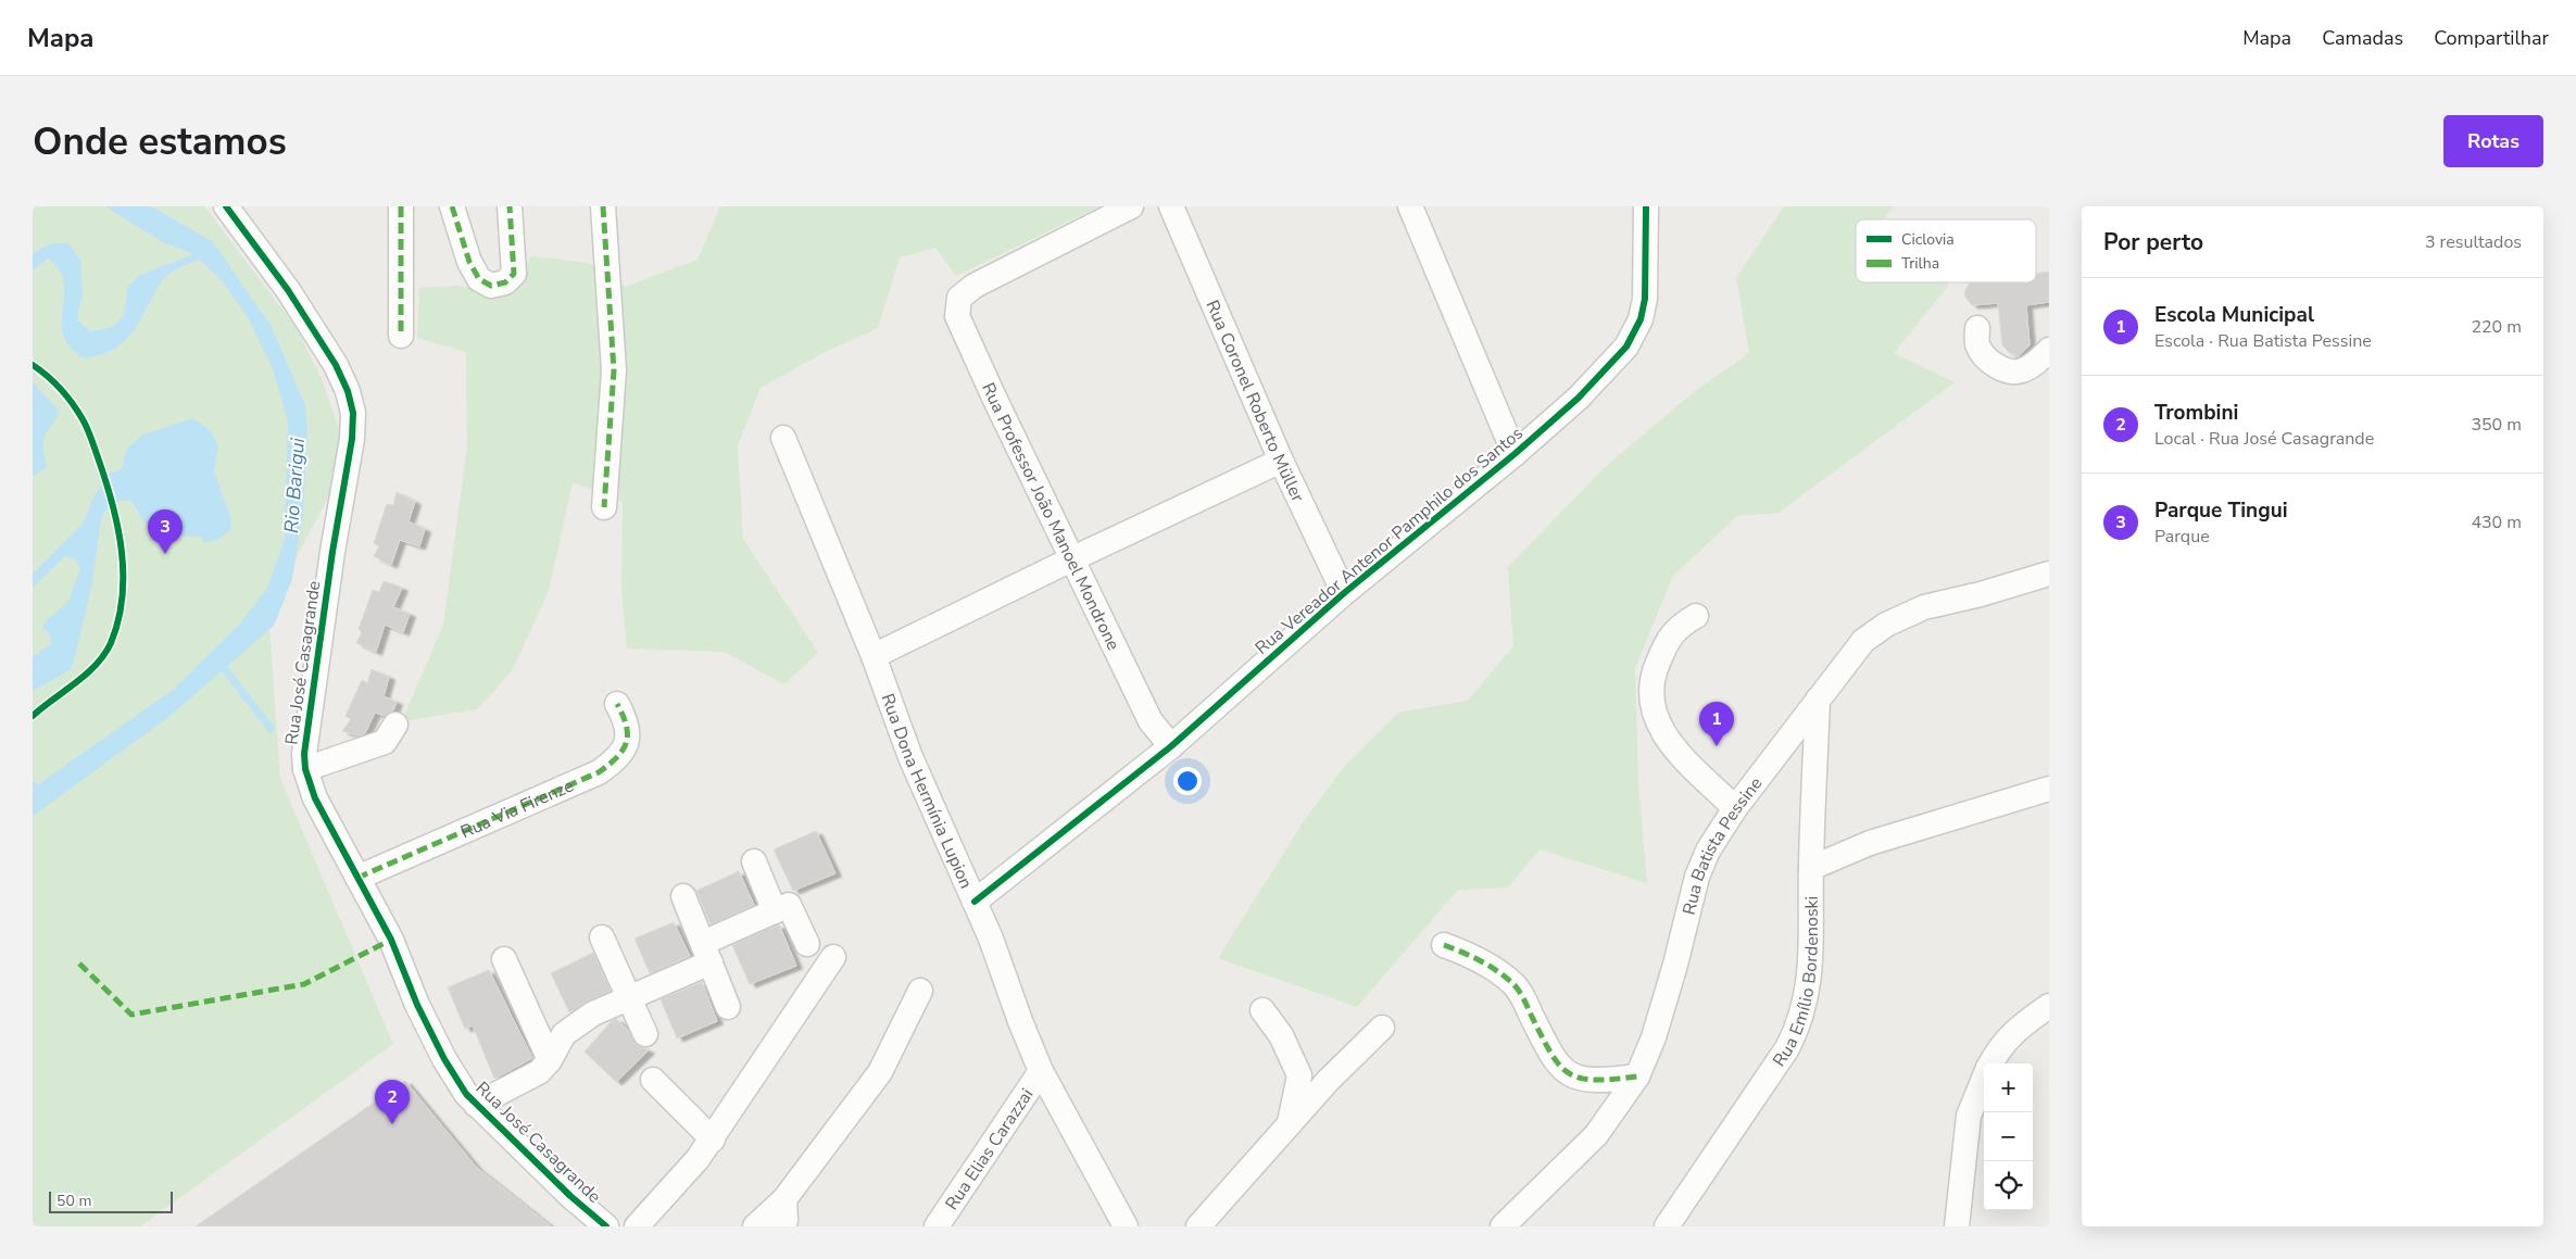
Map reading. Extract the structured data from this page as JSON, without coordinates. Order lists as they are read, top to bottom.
{
  "streets": {
    "street": [
      "Rua Coronel Roberto Müller",
      "Rua Professor João Manoel Mondrone",
      "Rua Vereador Antenor Pamphilo dos Santos",
      "Rua José Casagrande",
      "Rua Dona Hermínia Lupion",
      "Rua Via Firenze",
      "Rua Batista Pessine",
      "Rua Emílio Bordenoski",
      "Rua Elias Carazzai"
    ]
  },
  "crossings": [
    ["Rua Coronel Roberto Müller", "Rua Vereador Antenor Pamphilo dos Santos"],
    ["Rua Professor João Manoel Mondrone", "Rua Vereador Antenor Pamphilo dos Santos"],
    ["Rua Vereador Antenor Pamphilo dos Santos", "Rua Dona Hermínia Lupion"],
    ["Rua José Casagrande", "Rua Via Firenze"],
    ["Rua Dona Hermínia Lupion", "Rua Elias Carazzai"],
    ["Rua Batista Pessine", "Rua Emílio Bordenoski"]
  ],
  "water": ["Rio Barigui"],
  "legend": ["Ciclovia", "Trilha"],
  "scale_bar": "50 m",
  "page": {
    "header": "Mapa",
    "nav": ["Mapa", "Camadas", "Compartilhar"],
    "buttons": "Rotas",
    "title": "Onde estamos",
    "heading": ["Por perto", "3 resultados"],
    "list": [
      {
        "mark": "1",
        "name": "Escola Municipal",
        "note": "Escola · Rua Batista Pessine",
        "value": "220 m"
      },
      {
        "mark": "2",
        "name": "Trombini",
        "note": "Local · Rua José Casagrande",
        "value": "350 m"
      },
      {
        "mark": "3",
        "name": "Parque Tingui",
        "note": "Parque",
        "value": "430 m"
      }
    ],
    "pins": ["3", "1", "2"],
    "map_buttons": ["+", "−"],
    "scale": "50 m"
  }
}
